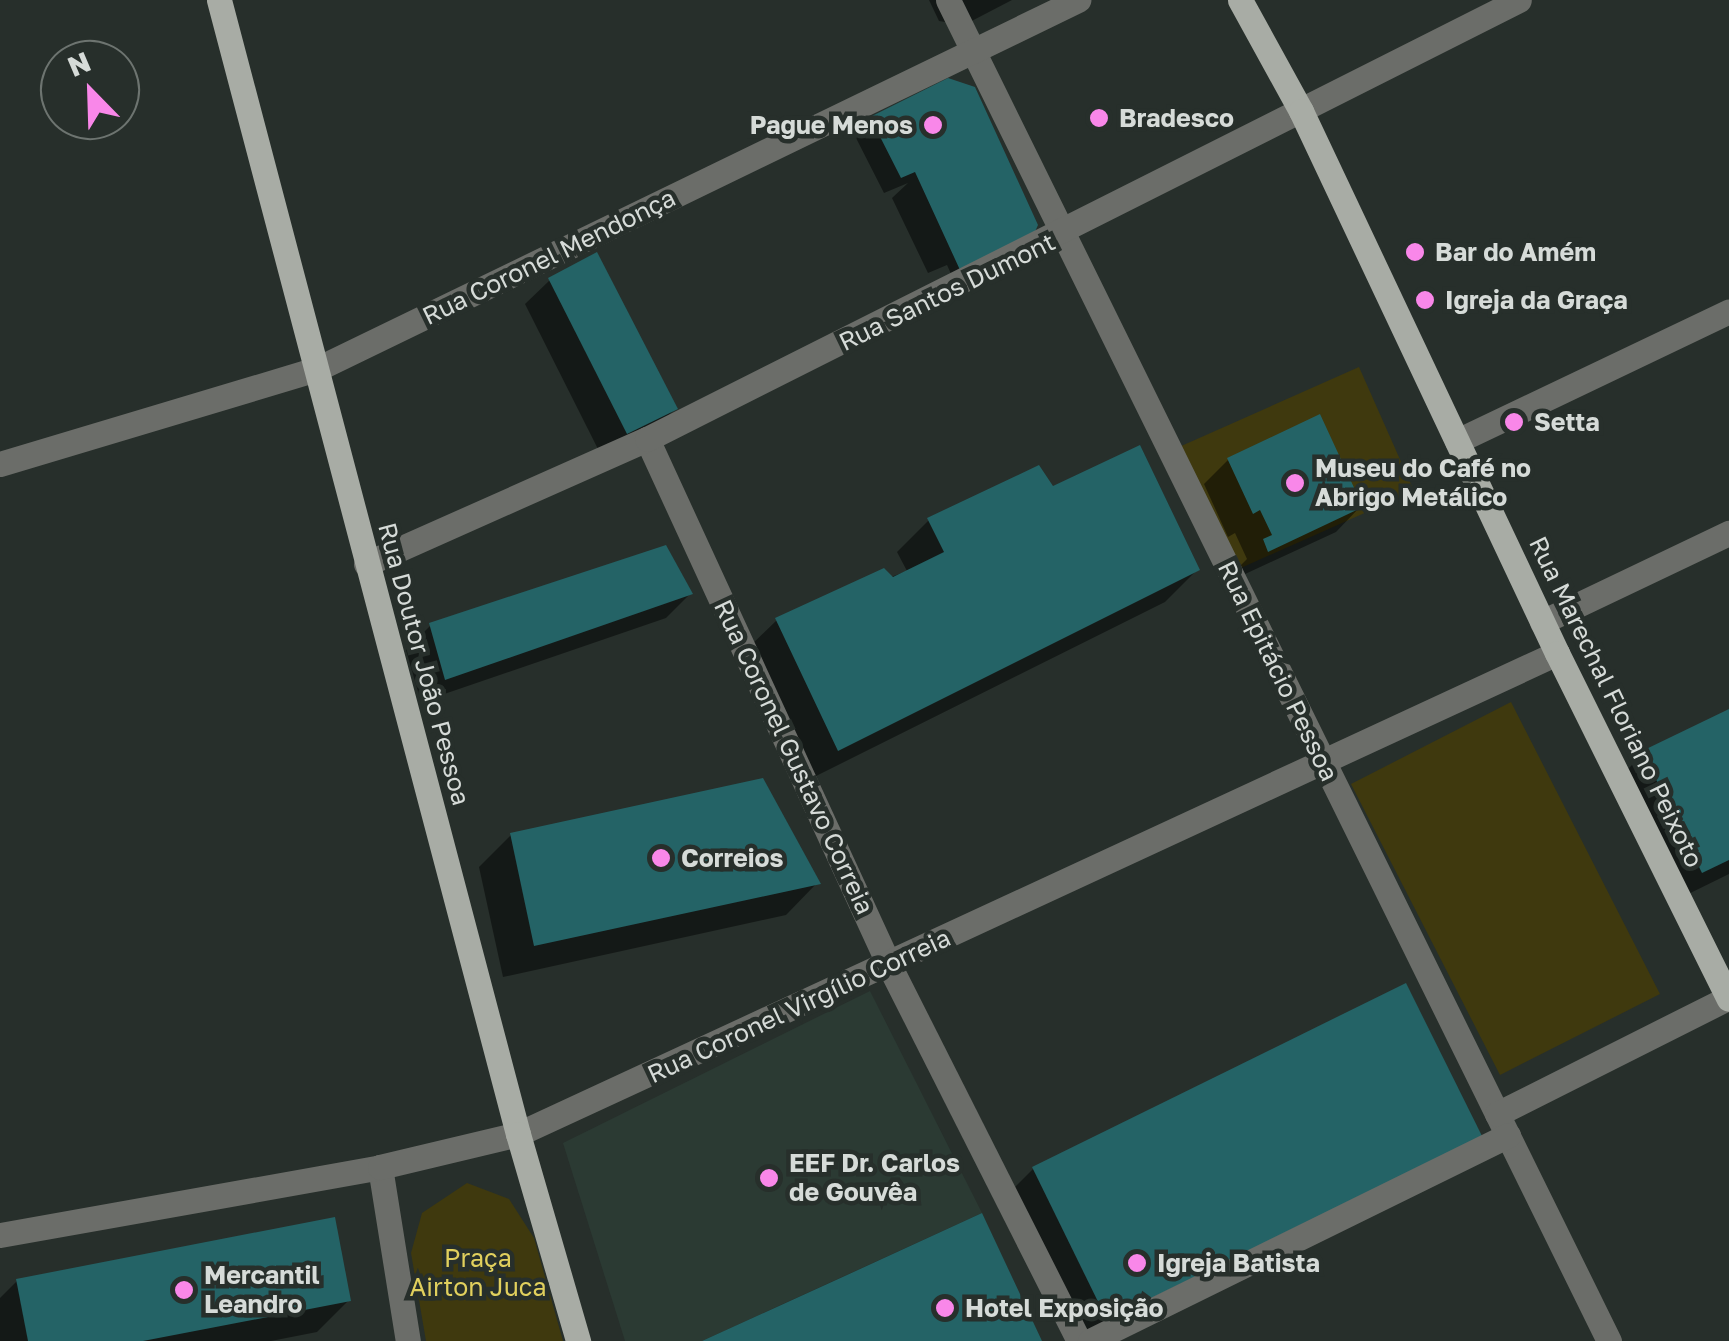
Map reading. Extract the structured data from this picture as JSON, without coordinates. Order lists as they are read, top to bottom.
{
  "streets": {
    "main road": ["Rua Doutor João Pessoa", "Rua Marechal Floriano Peixoto"],
    "street": [
      "Rua Coronel Mendonça",
      "Rua Santos Dumont",
      "Rua Epitácio Pessoa",
      "Rua Coronel Gustavo Correia",
      "Rua Coronel Virgílio Correia"
    ]
  },
  "crossings": [
    ["Rua Coronel Mendonça", "Rua Doutor João Pessoa"],
    ["Rua Coronel Mendonça", "Rua Epitácio Pessoa"],
    ["Rua Santos Dumont", "Rua Doutor João Pessoa"],
    ["Rua Santos Dumont", "Rua Epitácio Pessoa"],
    ["Rua Santos Dumont", "Rua Marechal Floriano Peixoto"],
    ["Rua Santos Dumont", "Rua Coronel Gustavo Correia"],
    ["Rua Doutor João Pessoa", "Rua Coronel Virgílio Correia"],
    ["Rua Epitácio Pessoa", "Rua Coronel Virgílio Correia"],
    ["Rua Marechal Floriano Peixoto", "Rua Coronel Virgílio Correia"],
    ["Rua Coronel Gustavo Correia", "Rua Coronel Virgílio Correia"]
  ],
  "parks": ["Praça Airton Juca"],
  "places": [
    "Bradesco",
    "Pague Menos",
    "Bar do Amém",
    "Igreja da Graça",
    "Setta",
    "Museu do Café no Abrigo Metálico",
    "Correios",
    "EEF Dr. Carlos de Gouvêa",
    "Igreja Batista",
    "Mercantil Leandro",
    "Hotel Exposição"
  ],
  "north": "top left"
}
